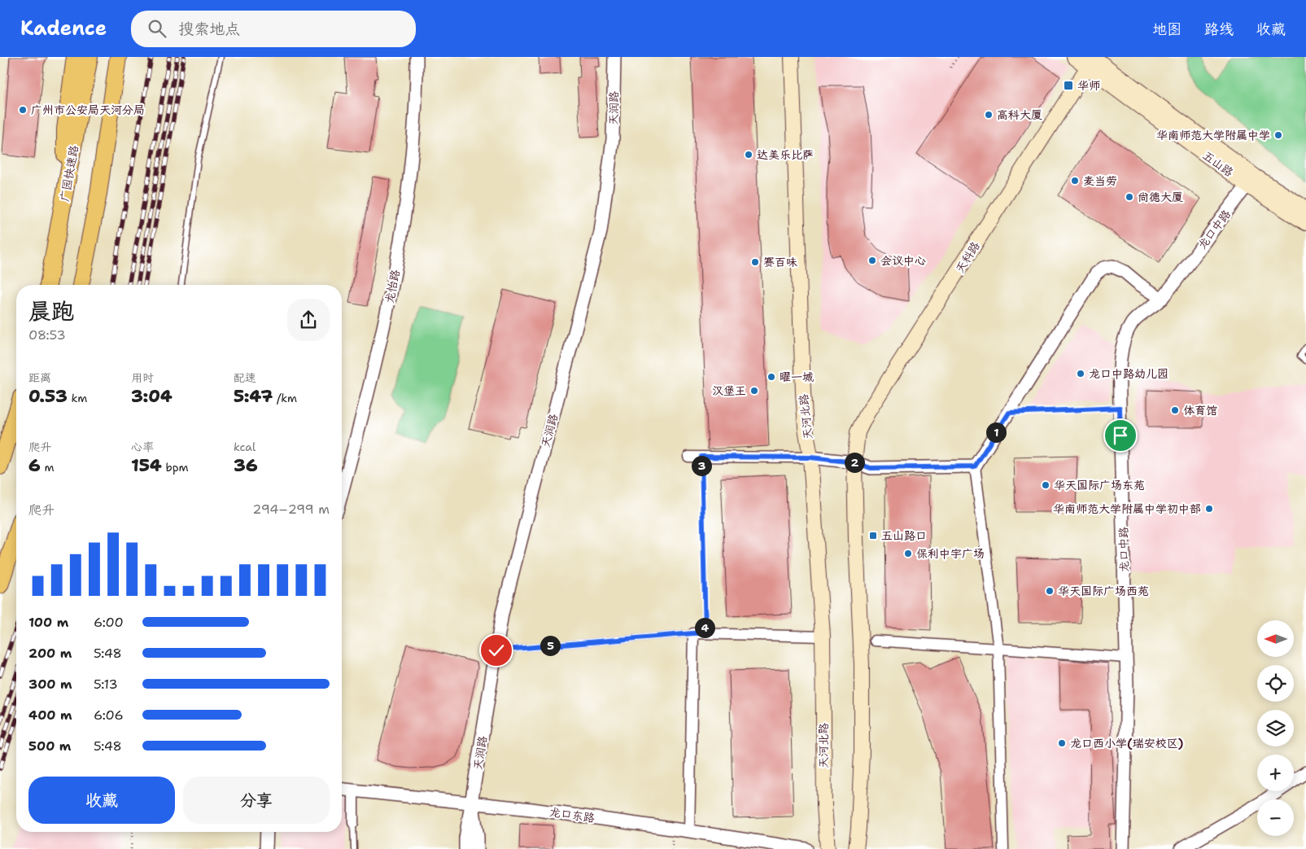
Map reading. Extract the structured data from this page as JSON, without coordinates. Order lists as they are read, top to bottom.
{
  "streets": {
    "highway": ["广园快速路"],
    "main road": ["五山路", "天科路", "天河北路"],
    "street": [
      "天润路",
      "龙口中路",
      "龙怡路",
      "龙口东路"
    ]
  },
  "crossings": [
    ["天润路", "龙口东路"],
    ["五山路", "龙口中路"],
    ["五山路", "天科路"]
  ],
  "places": {
    "transit": ["华师", "五山路口"],
    "other": [
      "广州市公安局天河分局",
      "高科大厦",
      "华南师范大学附属中学",
      "达美乐比萨",
      "麦当劳",
      "尚德大厦",
      "会议中心",
      "赛百味",
      "龙口中路幼儿园",
      "曜一城",
      "汉堡王",
      "体育馆",
      "华天国际广场东苑",
      "华南师范大学附属中学初中部",
      "保利中宇广场",
      "华天国际广场西苑",
      "龙口西小学(瑞安校区)"
    ]
  },
  "north": "left",
  "page": {
    "header": "Kadence",
    "search": "搜索地点",
    "nav": ["地图", "路线", "收藏"],
    "heading": ["晨跑", "08:53"],
    "stats": [
      ["距离", "0.53 km"],
      ["用时", "3:04"],
      ["配速", "5:47 /km"],
      ["爬升", "6 m"],
      ["心率", "154 bpm"],
      ["kcal", "36"]
    ],
    "pins": [
      "1",
      "2",
      "3",
      "4",
      "5"
    ],
    "chart": ["爬升", "294–299 m"],
    "list": [
      {
        "name": "100 m",
        "note": "6:00"
      },
      {
        "name": "200 m",
        "note": "5:48"
      },
      {
        "name": "300 m",
        "note": "5:13"
      },
      {
        "name": "400 m",
        "note": "6:06"
      },
      {
        "name": "500 m",
        "note": "5:48"
      }
    ],
    "map_buttons": ["+", "−"],
    "buttons": ["收藏", "分享"]
  }
}
